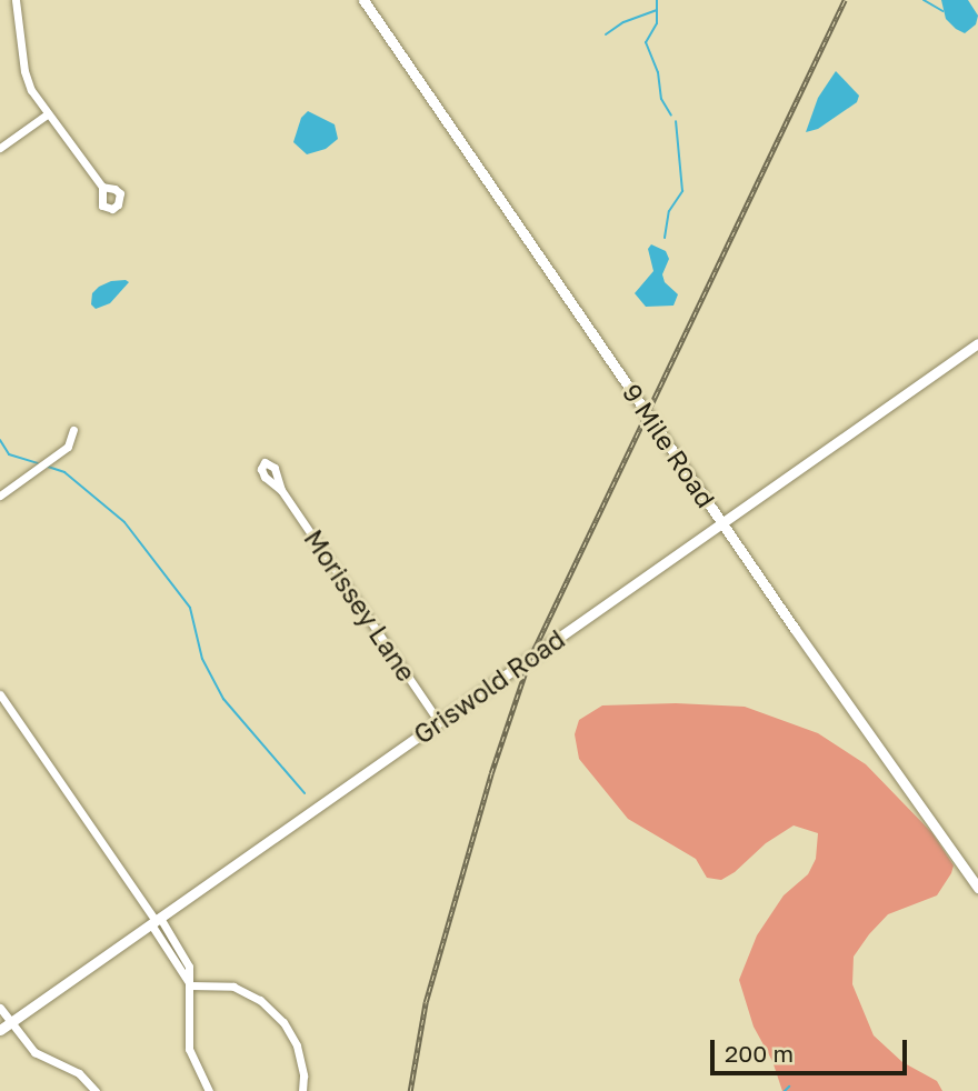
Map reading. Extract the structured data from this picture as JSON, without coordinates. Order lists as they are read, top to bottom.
{
  "streets": {
    "street": ["9 Mile Road", "Morissey Lane", "Griswold Road"]
  },
  "crossings": [
    ["9 Mile Road", "Griswold Road"],
    ["Morissey Lane", "Griswold Road"]
  ],
  "scale_bar": "200 m"
}
